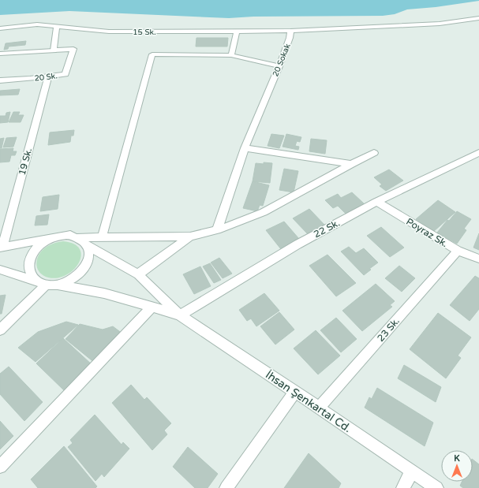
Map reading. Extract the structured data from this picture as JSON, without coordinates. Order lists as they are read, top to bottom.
{
  "streets": {
    "street": [
      "15 Sk.",
      "20 Sokak",
      "20 Sk.",
      "19 Sk.",
      "22 Sk.",
      "Poyraz Sk.",
      "23 Sk.",
      "İhsan Şenkartal Cd."
    ]
  },
  "crossings": [
    ["15 Sk.", "20 Sokak"],
    ["20 Sk.", "19 Sk."],
    ["22 Sk.", "Poyraz Sk."],
    ["22 Sk.", "İhsan Şenkartal Cd."],
    ["Poyraz Sk.", "23 Sk."],
    ["23 Sk.", "İhsan Şenkartal Cd."]
  ],
  "north": "top"
}
